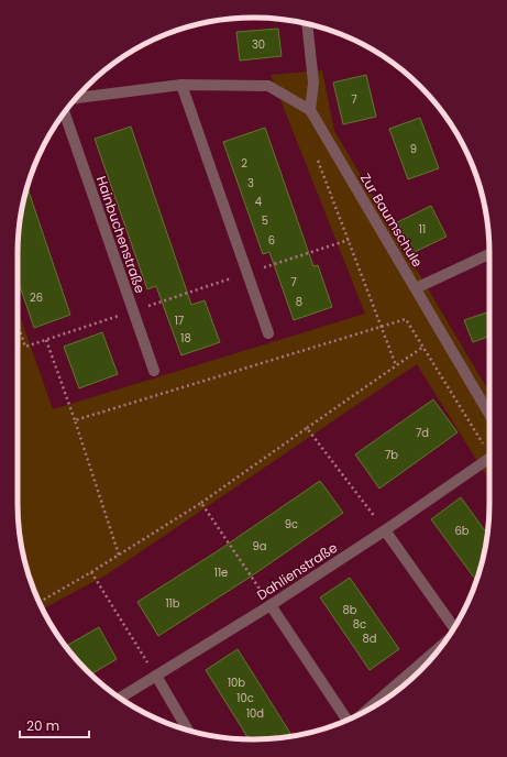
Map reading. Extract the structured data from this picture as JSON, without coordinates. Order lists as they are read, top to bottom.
{
  "streets": {
    "street": ["Zur Baumschule", "Hainbuchenstraße", "Dahlienstraße"]
  },
  "house_numbers": [
    "30",
    "7",
    "9",
    "2",
    "3",
    "4",
    "5",
    "11",
    "6",
    "7",
    "26",
    "8",
    "17",
    "18",
    "7d",
    "7b",
    "9c",
    "6b",
    "9a",
    "11e",
    "11b",
    "8b",
    "8c",
    "8d",
    "10b",
    "10c",
    "10d"
  ],
  "scale_bar": "20 m"
}
